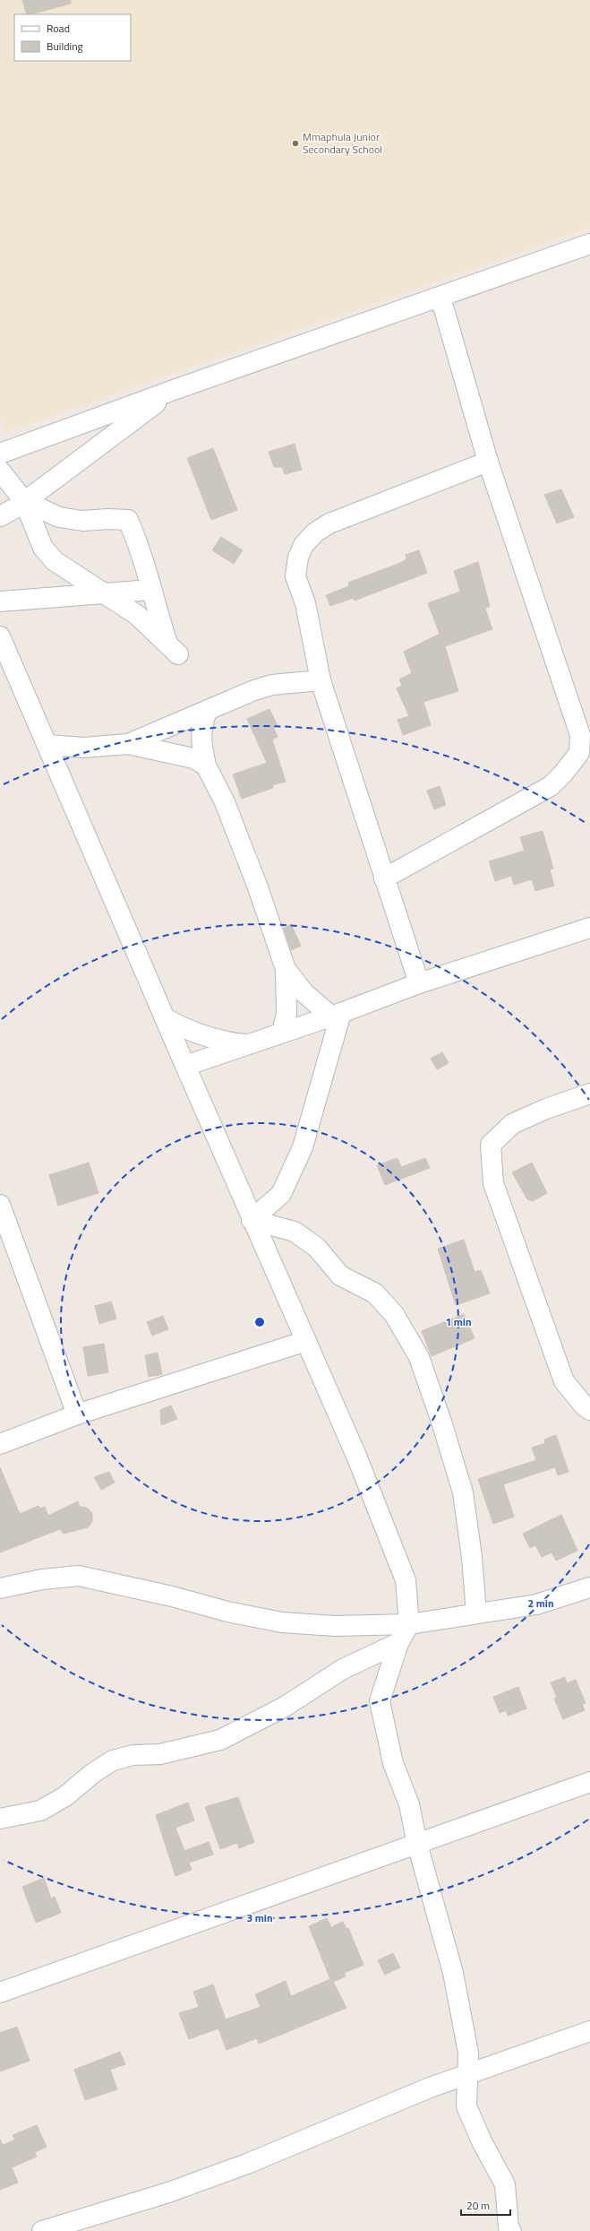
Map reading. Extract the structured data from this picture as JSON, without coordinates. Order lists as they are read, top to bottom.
{
  "places": ["Mmaphula Junior Secondary School"],
  "legend": ["Road", "Building"],
  "scale_bar": "20 m",
  "rings": ["1 min", "2 min", "3 min"]
}
